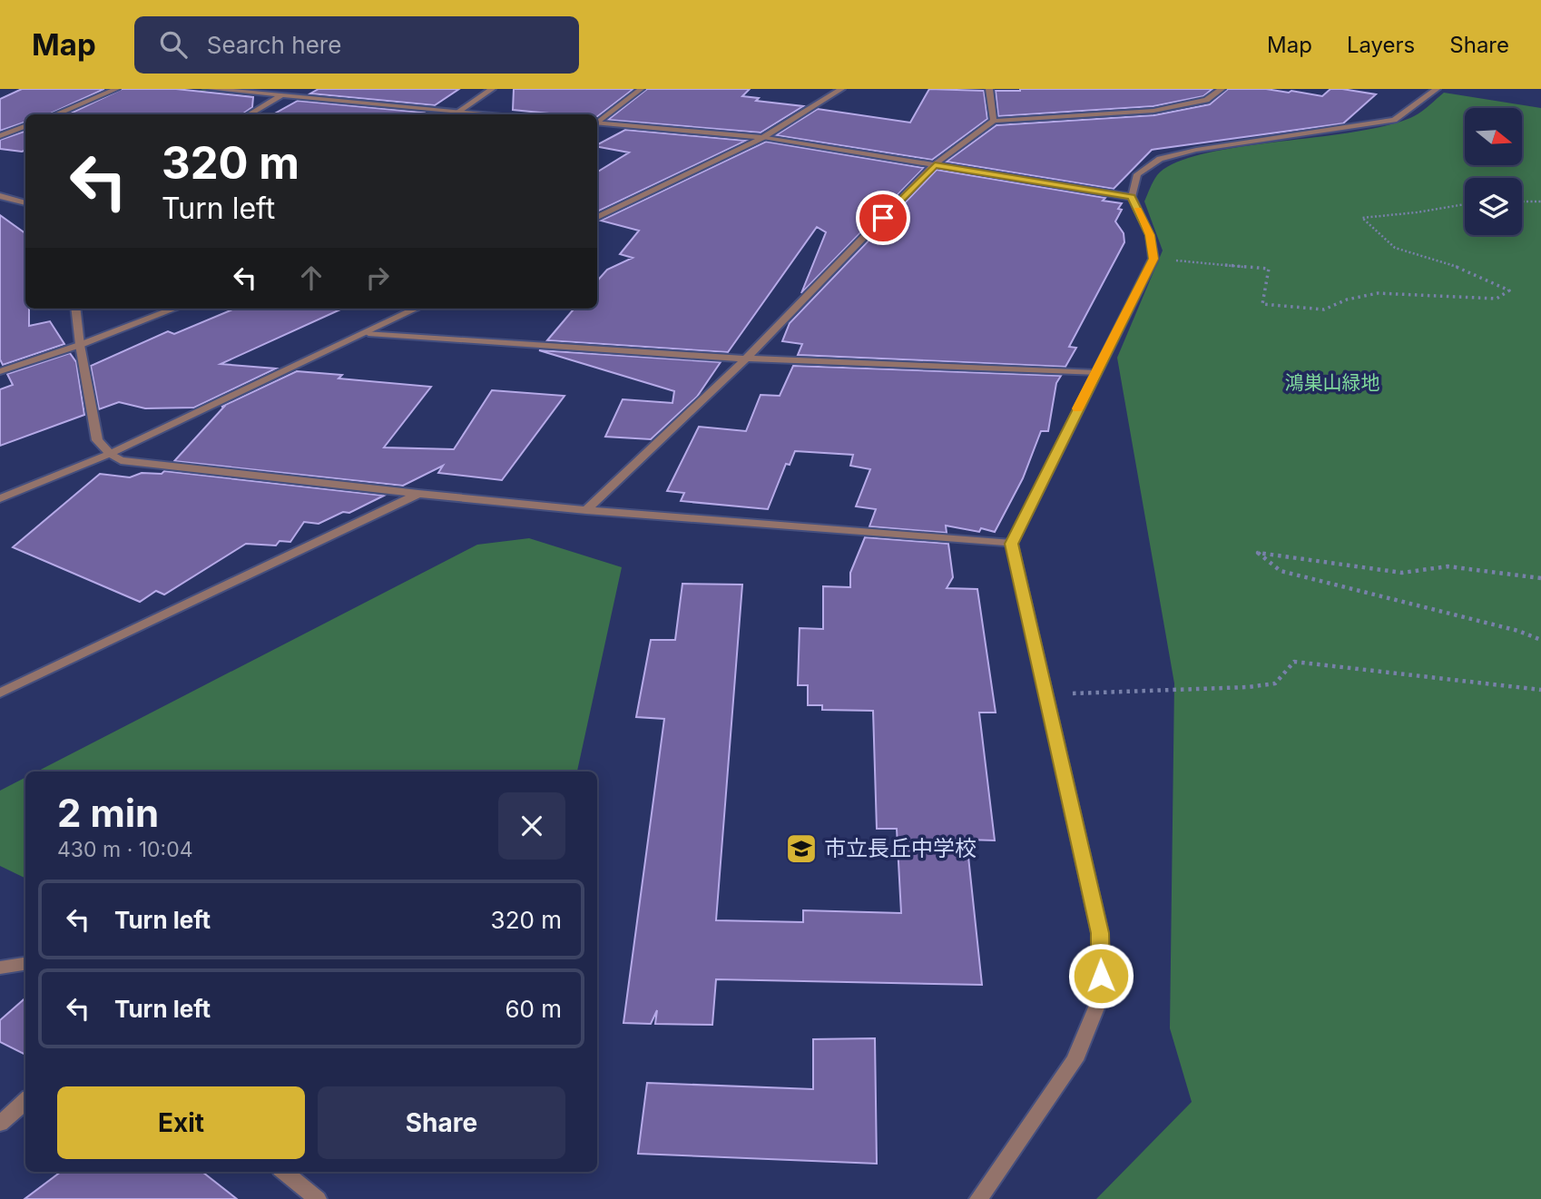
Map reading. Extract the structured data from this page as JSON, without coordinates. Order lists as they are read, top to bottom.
{
  "parks": ["鴻巣山緑地"],
  "places": {
    "school or university": ["市立長丘中学校"]
  },
  "north": "right",
  "page": {
    "header": "Map",
    "search": "Search here",
    "nav": ["Map", "Layers", "Share"],
    "turn": ["320 m", "Turn left"],
    "heading": ["2 min", "430 m · 10:04"],
    "list": [
      {
        "name": "Turn left",
        "value": "320 m"
      },
      {
        "name": "Turn left",
        "value": "60 m"
      }
    ],
    "buttons": ["Exit", "Share"]
  }
}
